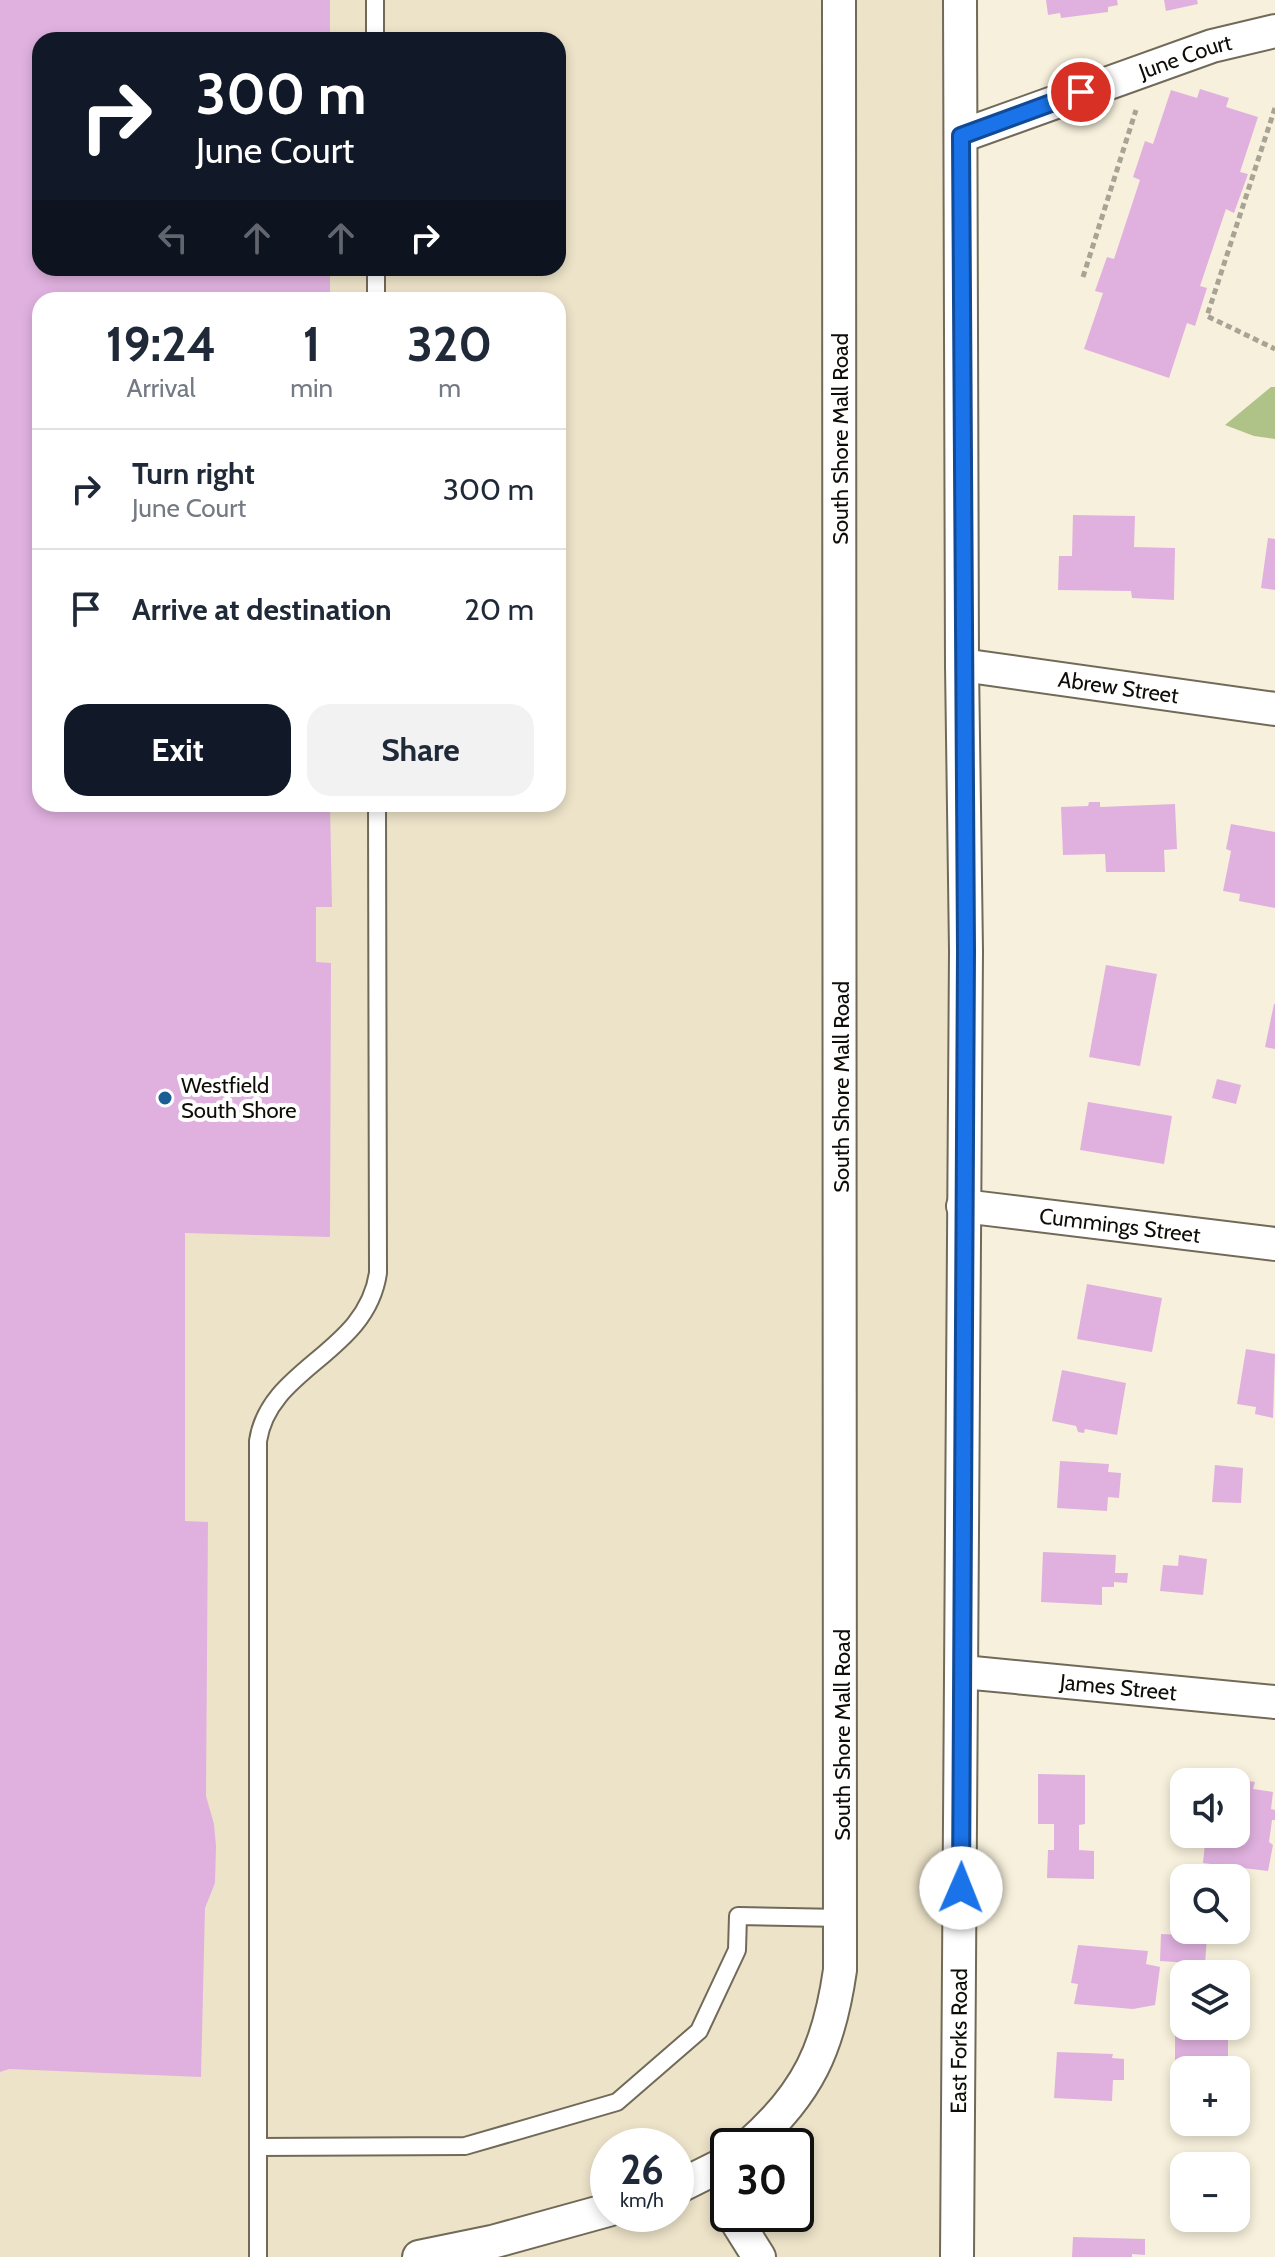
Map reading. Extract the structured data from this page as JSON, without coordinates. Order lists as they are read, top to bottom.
{
  "streets": {
    "street": [
      "June Court",
      "South Shore Mall Road",
      "Abrew Street",
      "Cummings Street",
      "James Street",
      "East Forks Road"
    ]
  },
  "crossings": [
    ["June Court", "East Forks Road"],
    ["Abrew Street", "East Forks Road"],
    ["Cummings Street", "East Forks Road"],
    ["James Street", "East Forks Road"]
  ],
  "places": ["Westfield South Shore"],
  "page": {
    "turn": ["300 m", "June Court"],
    "eta": [
      "19:24",
      "Arrival",
      "1",
      "min",
      "320",
      "m"
    ],
    "list": [
      {
        "name": "Turn right",
        "note": "June Court",
        "value": "300 m"
      },
      {
        "name": "Arrive at destination",
        "value": "20 m"
      }
    ],
    "buttons": ["Exit", "Share"],
    "map_buttons": ["+", "−"],
    "speed": "26 km/h",
    "limit": "30"
  }
}
